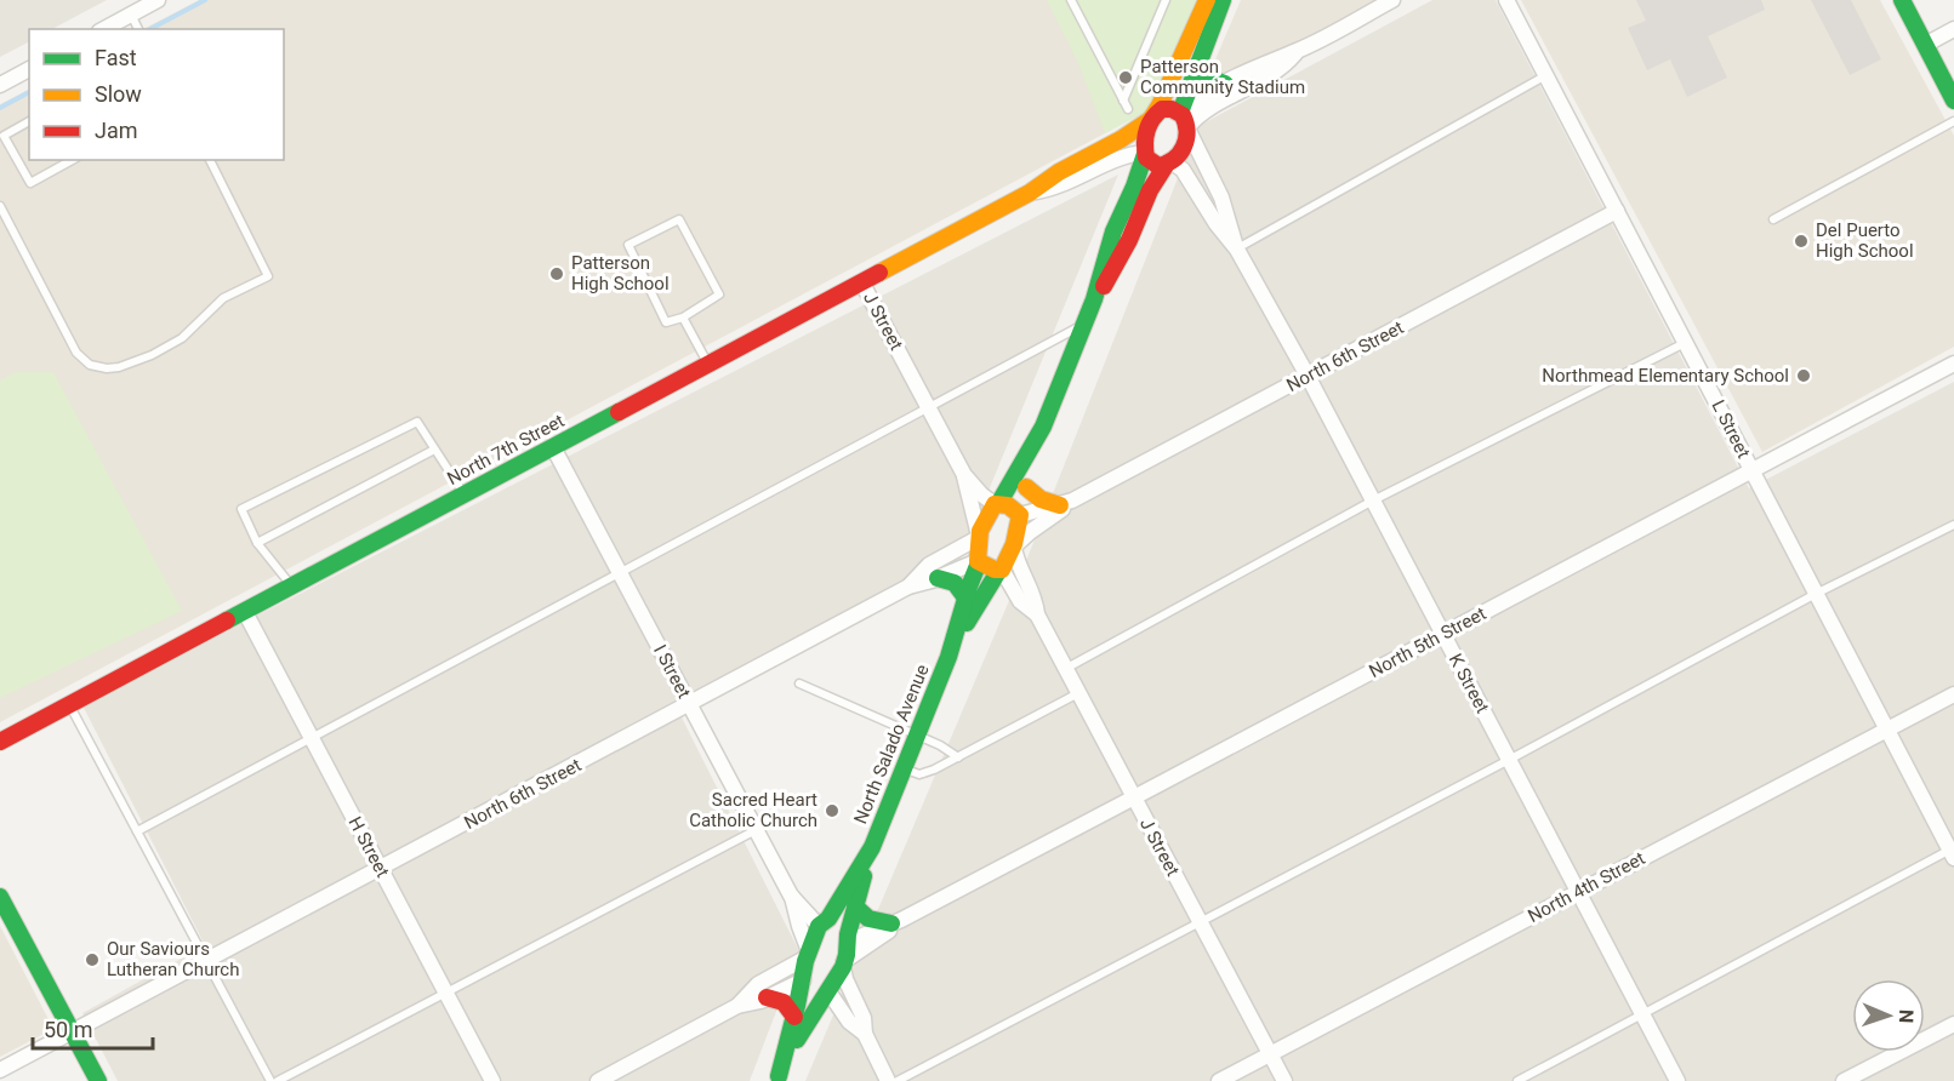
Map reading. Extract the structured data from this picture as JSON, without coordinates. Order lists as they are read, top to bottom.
{
  "streets": {
    "main road": ["North 7th Street", "North Salado Avenue"],
    "street": [
      "J Street",
      "North 6th Street",
      "L Street",
      "North 5th Street",
      "I Street",
      "K Street",
      "H Street",
      "North 4th Street"
    ]
  },
  "crossings": [
    ["J Street", "North 6th Street"],
    ["J Street", "North 7th Street"],
    ["J Street", "North 5th Street"],
    ["J Street", "North Salado Avenue"],
    ["J Street", "North 4th Street"],
    ["North 6th Street", "L Street"],
    ["North 6th Street", "I Street"],
    ["North 6th Street", "K Street"],
    ["North 6th Street", "North Salado Avenue"],
    ["North 6th Street", "H Street"],
    ["L Street", "North 5th Street"],
    ["L Street", "North 4th Street"],
    ["North 7th Street", "I Street"],
    ["North 7th Street", "K Street"],
    ["North 7th Street", "North Salado Avenue"],
    ["North 7th Street", "H Street"],
    ["North 5th Street", "K Street"],
    ["North 5th Street", "North Salado Avenue"],
    ["I Street", "North Salado Avenue"],
    ["K Street", "North Salado Avenue"],
    ["K Street", "North 4th Street"]
  ],
  "places": [
    "Patterson Community Stadium",
    "Del Puerto High School",
    "Patterson High School",
    "Northmead Elementary School",
    "Sacred Heart Catholic Church",
    "Our Saviours Lutheran Church"
  ],
  "legend": ["Fast", "Slow", "Jam"],
  "scale_bar": "50 m",
  "north": "right"
}
